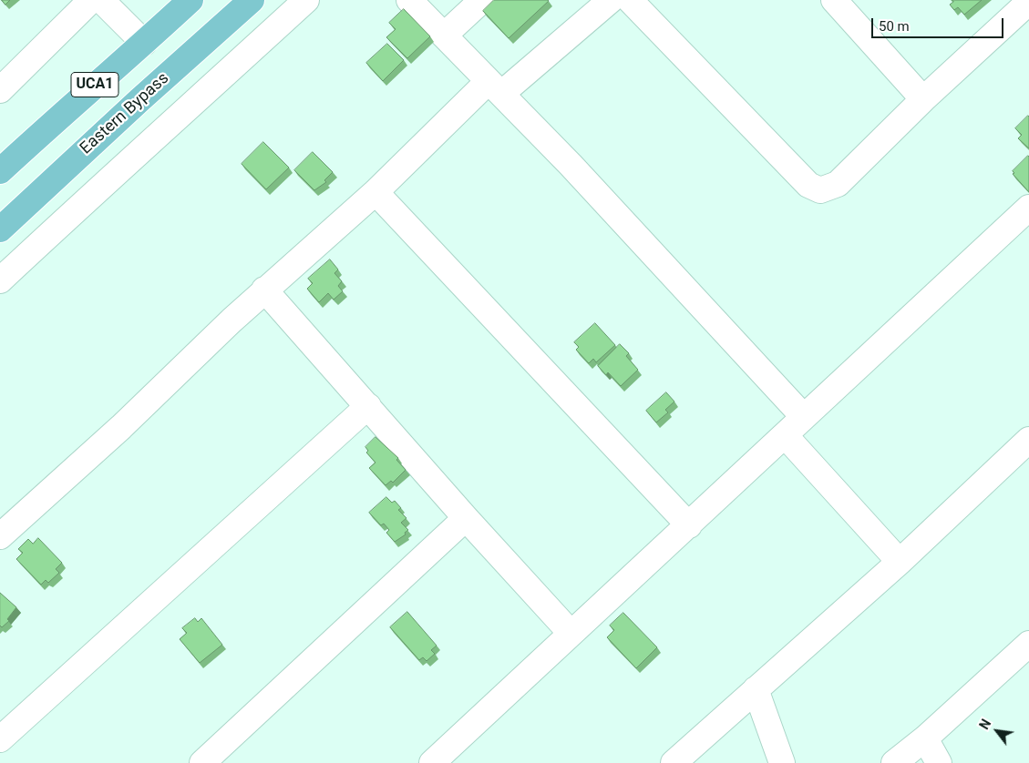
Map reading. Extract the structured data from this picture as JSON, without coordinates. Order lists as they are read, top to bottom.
{
  "streets": {
    "main road": ["UCA1", "Eastern Bypass"]
  },
  "scale_bar": "50 m",
  "north": "top left"
}
